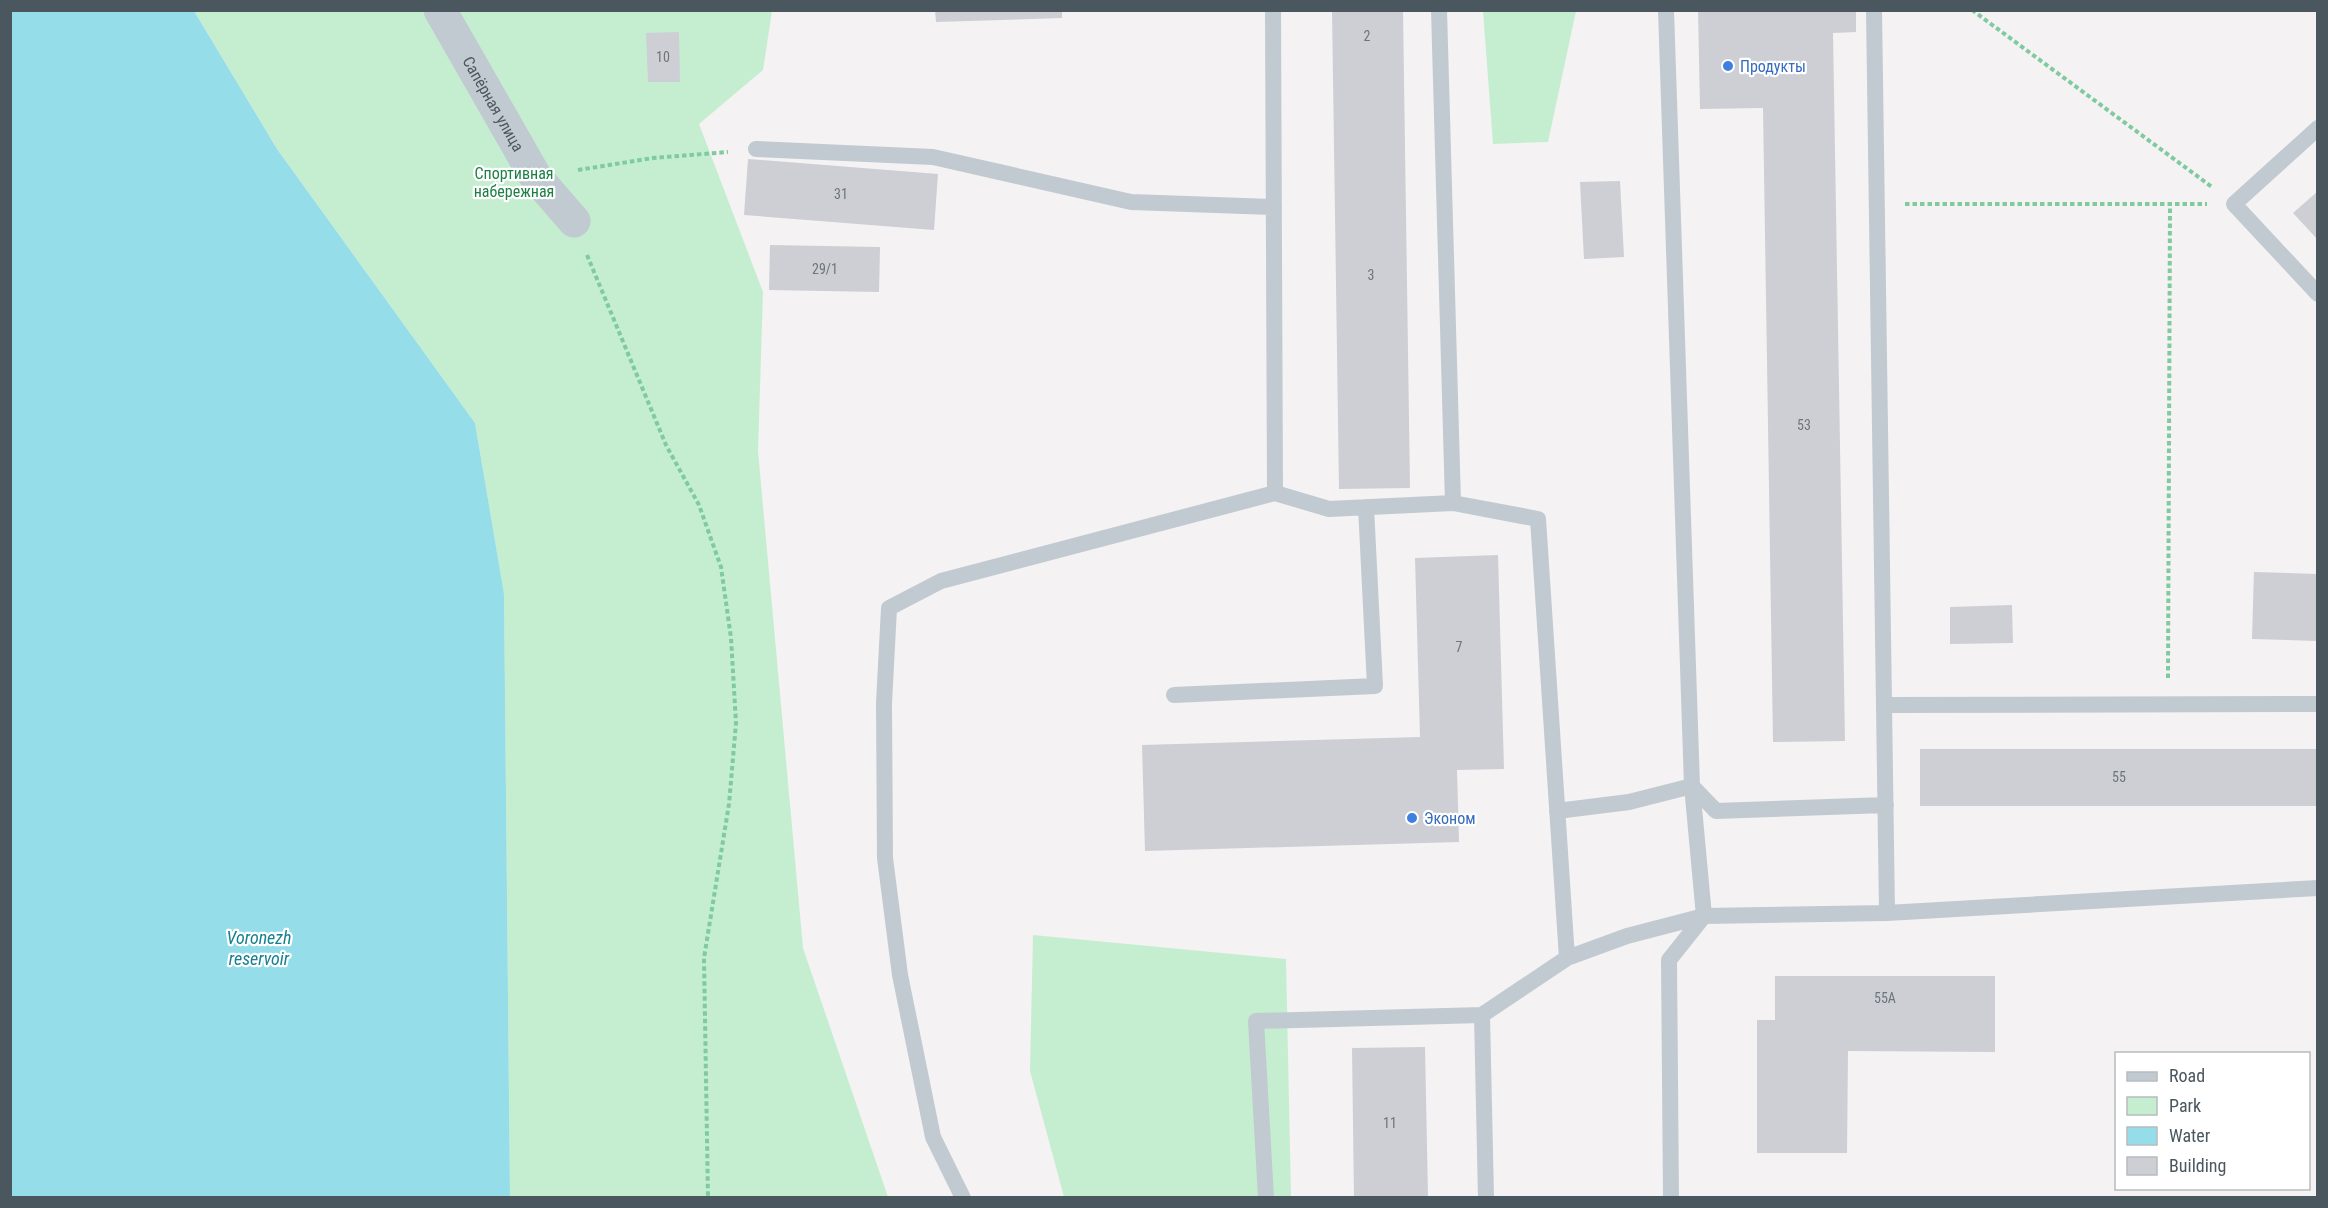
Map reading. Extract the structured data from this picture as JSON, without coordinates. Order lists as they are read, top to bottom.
{
  "streets": {
    "street": ["Сапёрная улица"]
  },
  "water": ["Voronezh reservoir"],
  "parks": ["Спортивная набережная"],
  "places": ["Продукты", "Эконом"],
  "house_numbers": [
    "2",
    "10",
    "31",
    "29/1",
    "3",
    "53",
    "7",
    "55",
    "55А",
    "11"
  ],
  "legend": [
    "Road",
    "Park",
    "Water",
    "Building"
  ]
}
